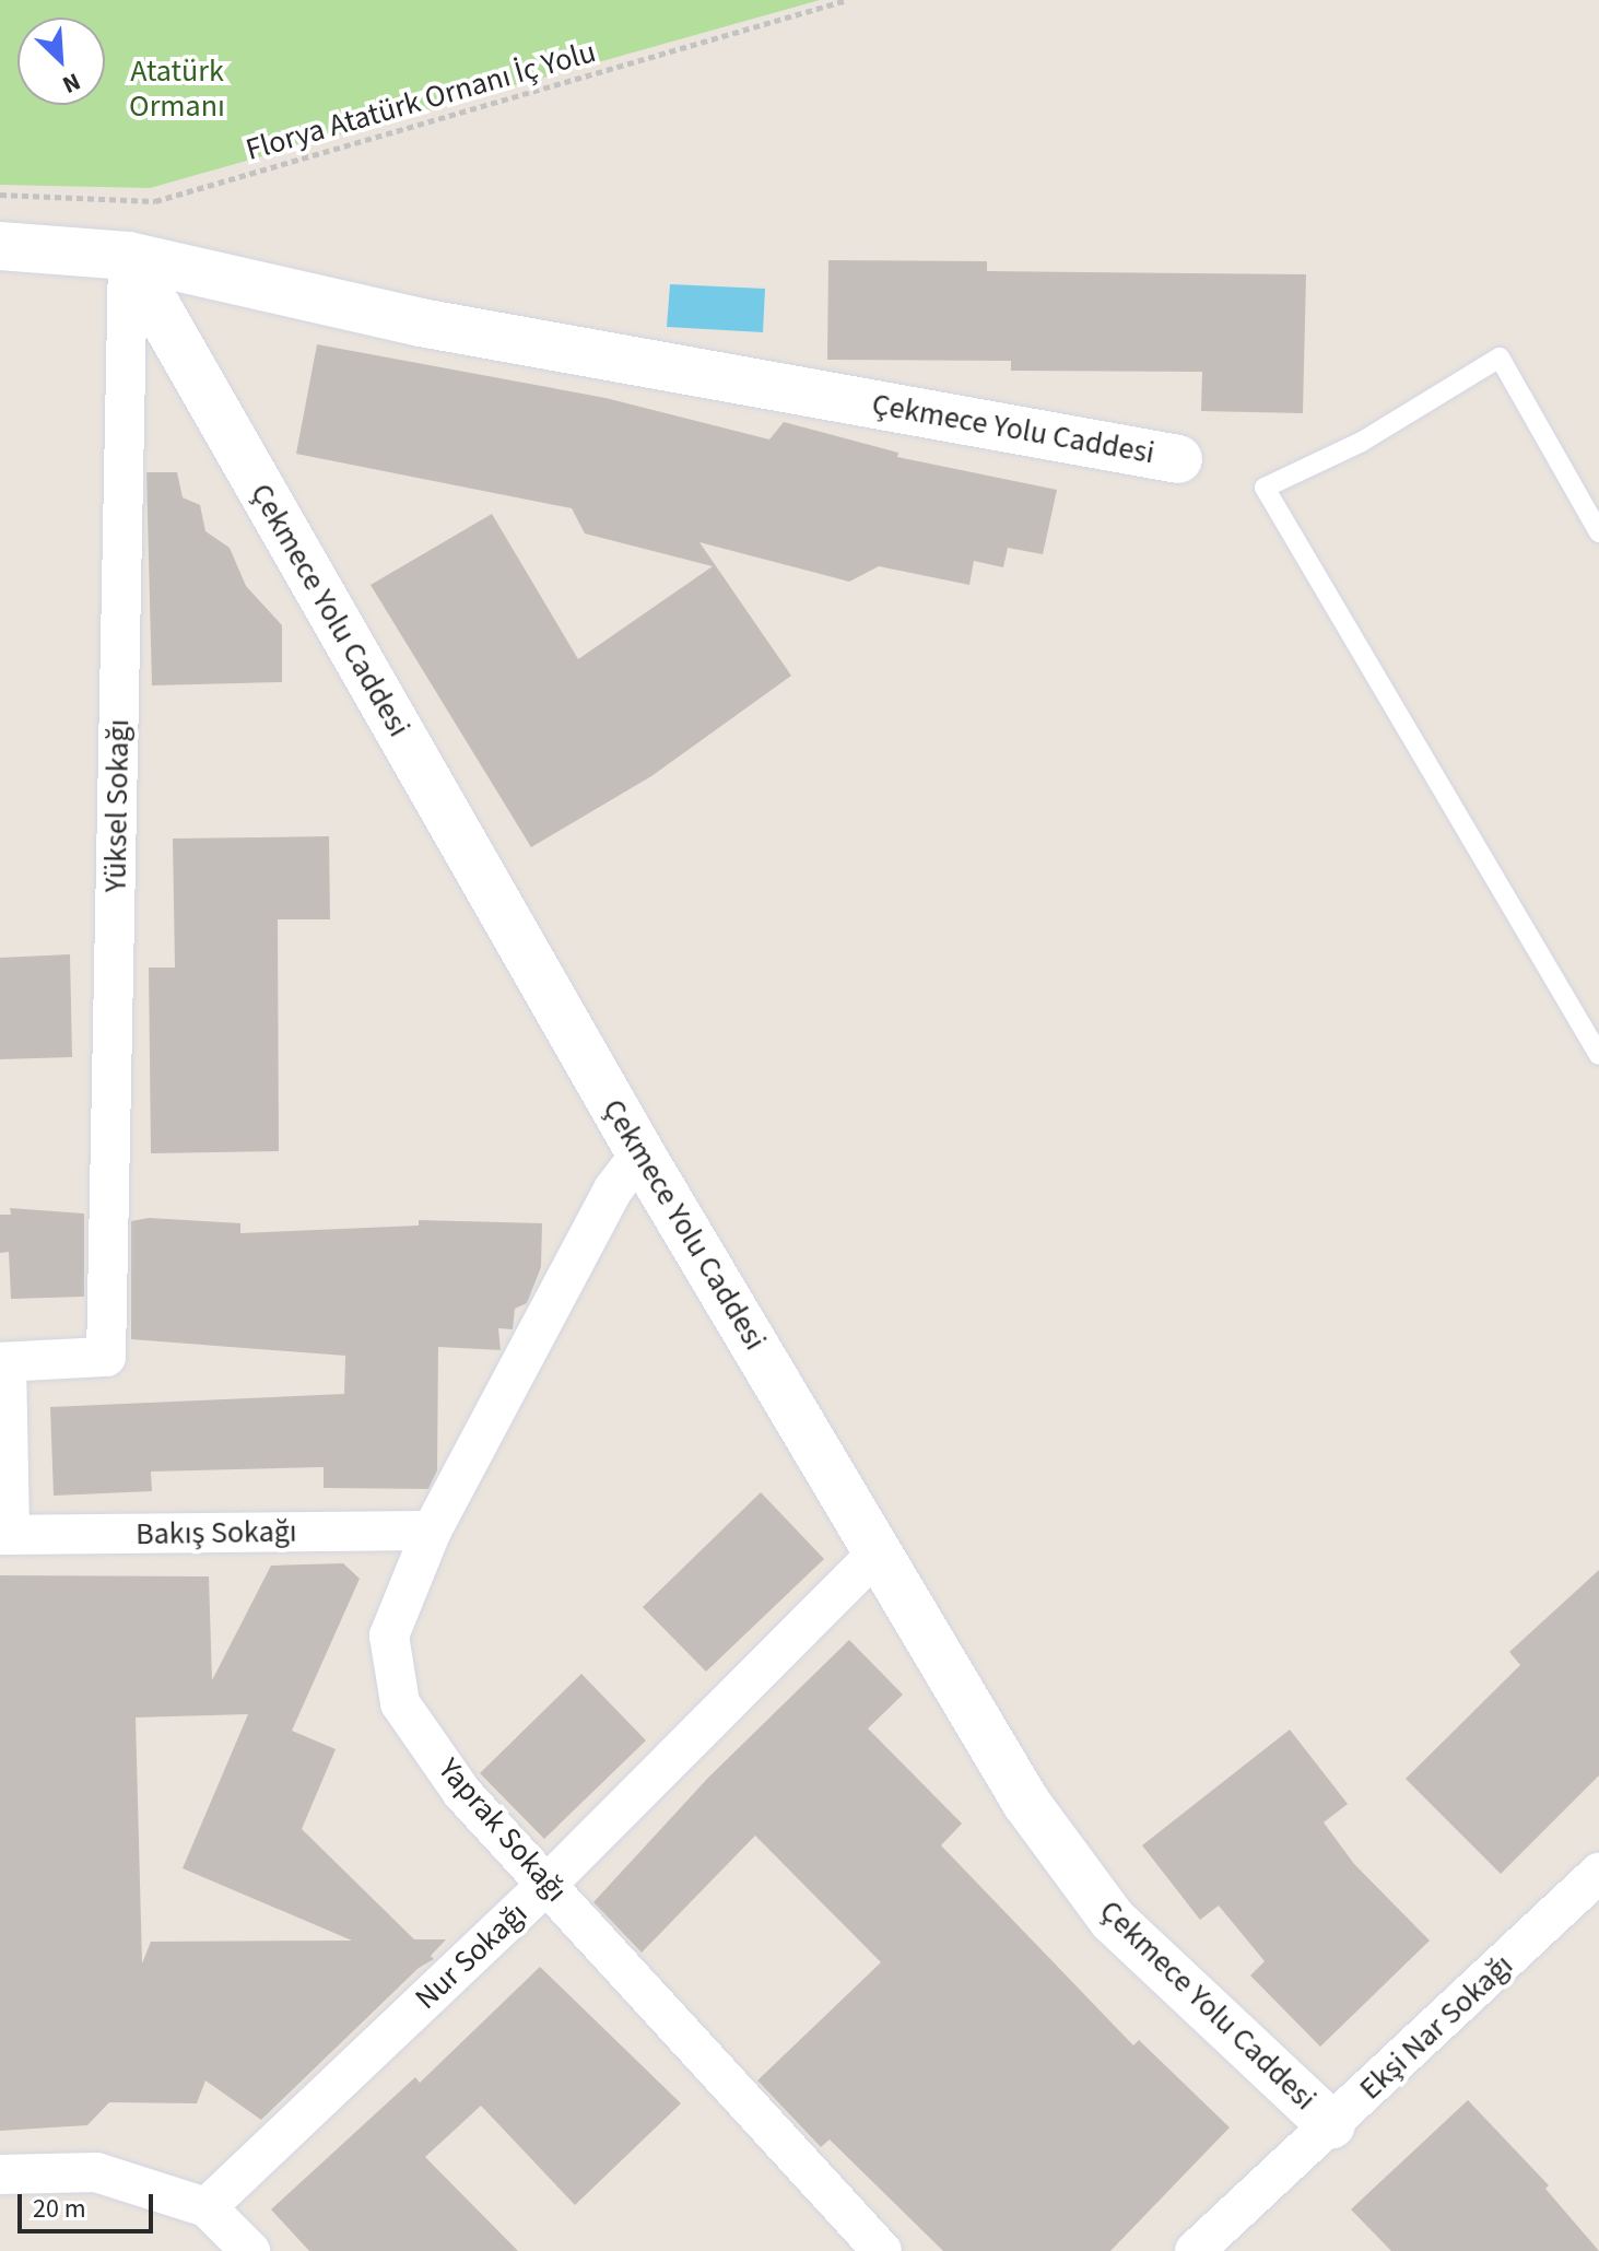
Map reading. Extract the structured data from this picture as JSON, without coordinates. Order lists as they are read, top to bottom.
{
  "streets": {
    "main road": ["Çekmece Yolu Caddesi"],
    "street": [
      "Yüksel Sokağı",
      "Bakış Sokağı",
      "Yaprak Sokağı",
      "Nur Sokağı",
      "Ekşi Nar Sokağı"
    ],
    "path": ["Florya Atatürk Ornanı İç Yolu"]
  },
  "crossings": [
    ["Çekmece Yolu Caddesi", "Yüksel Sokağı"],
    ["Çekmece Yolu Caddesi", "Yaprak Sokağı"],
    ["Çekmece Yolu Caddesi", "Nur Sokağı"],
    ["Çekmece Yolu Caddesi", "Ekşi Nar Sokağı"],
    ["Bakış Sokağı", "Yaprak Sokağı"],
    ["Yaprak Sokağı", "Nur Sokağı"]
  ],
  "parks": ["Atatürk Ormanı"],
  "scale_bar": "20 m",
  "north": "bottom right"
}
